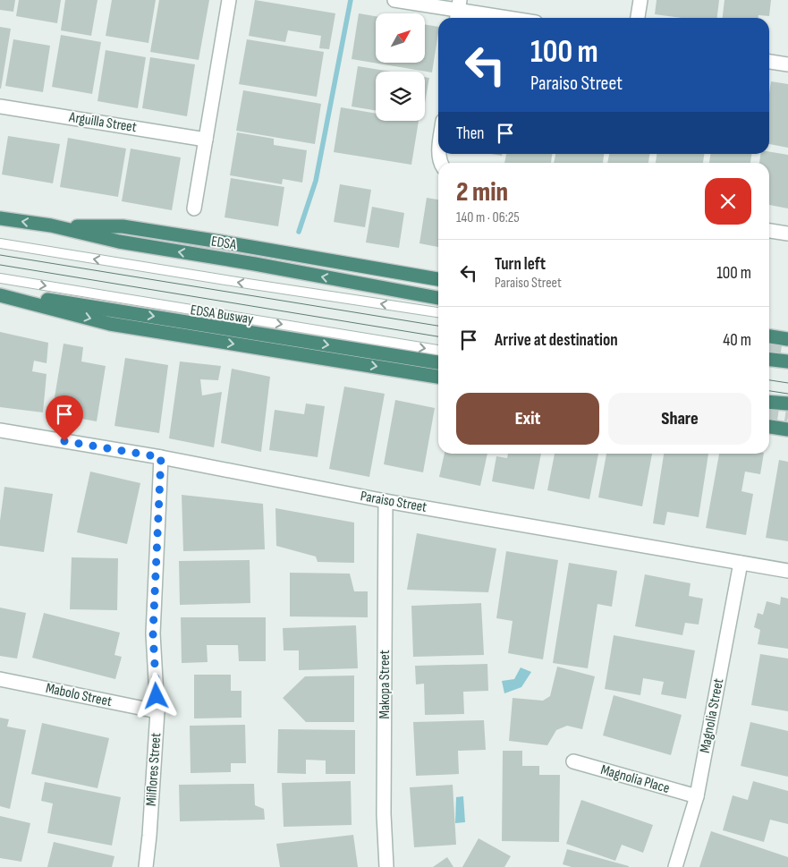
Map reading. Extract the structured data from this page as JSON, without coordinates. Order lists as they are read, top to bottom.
{
  "streets": {
    "highway": ["EDSA"],
    "street": [
      "Arguilla Street",
      "Paraiso Street",
      "Makopa Street",
      "Mabolo Street",
      "Magnolia Street",
      "Milflores Street",
      "Magnolia Place"
    ],
    "lane": ["EDSA Busway"]
  },
  "crossings": [
    ["Paraiso Street", "Makopa Street"],
    ["Paraiso Street", "Magnolia Street"],
    ["Paraiso Street", "Milflores Street"],
    ["Mabolo Street", "Milflores Street"],
    ["Magnolia Street", "Magnolia Place"]
  ],
  "north": "top right",
  "page": {
    "turn": ["100 m", "Paraiso Street"],
    "then": "Then",
    "heading": ["2 min", "140 m · 06:25"],
    "list": [
      {
        "name": "Turn left",
        "note": "Paraiso Street",
        "value": "100 m"
      },
      {
        "name": "Arrive at destination",
        "value": "40 m"
      }
    ],
    "buttons": ["Exit", "Share"]
  }
}
